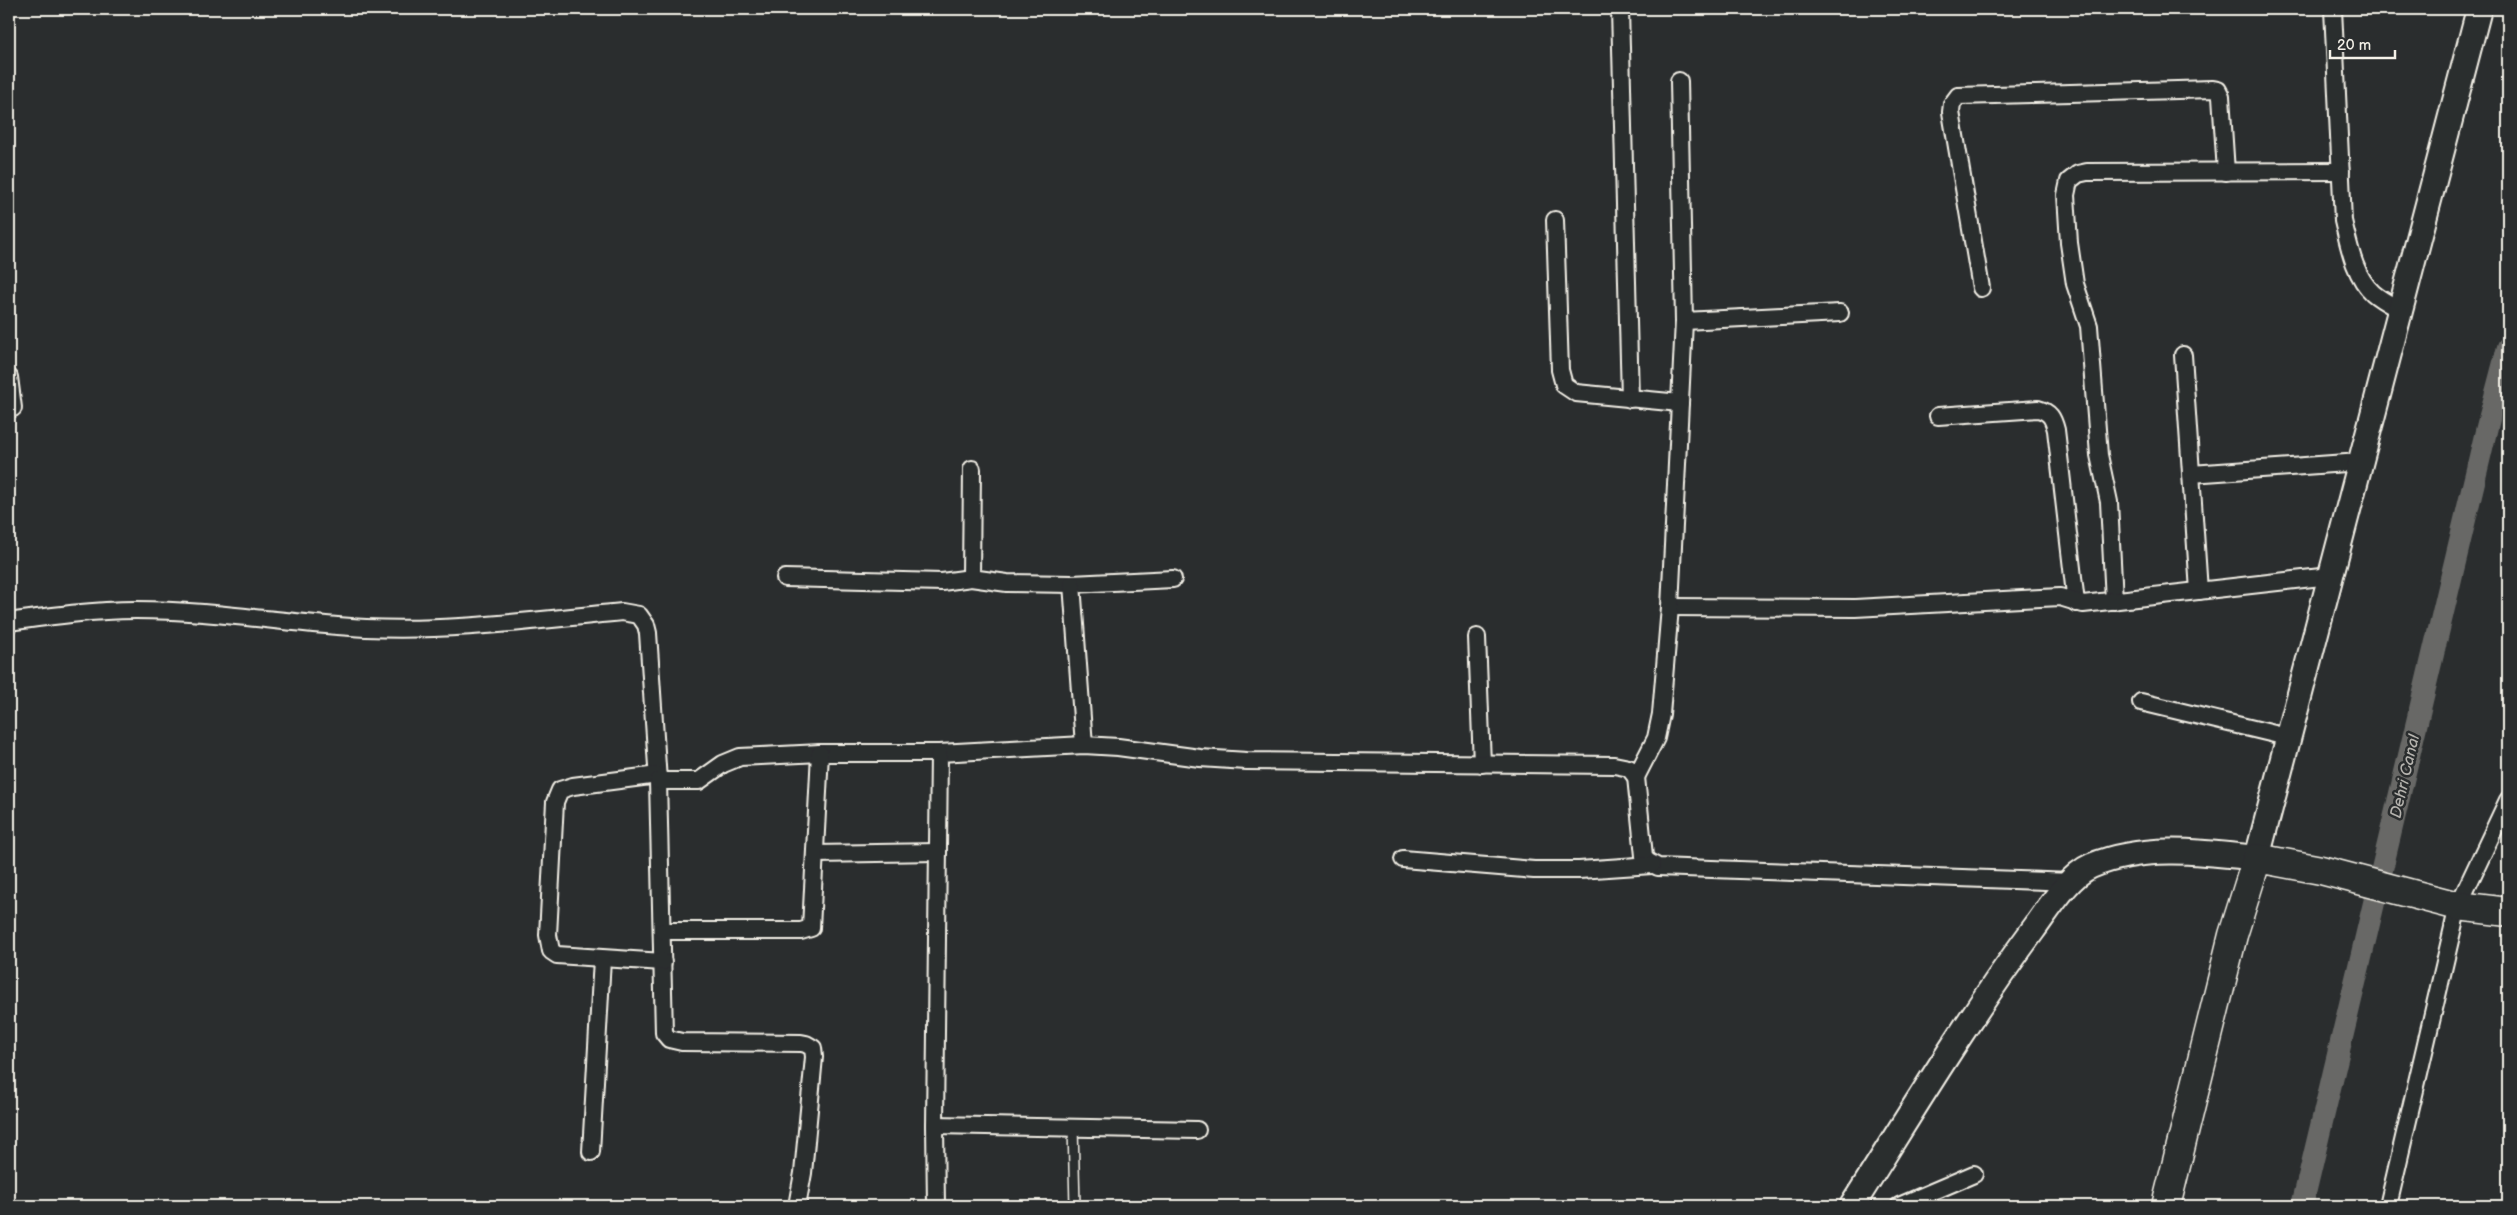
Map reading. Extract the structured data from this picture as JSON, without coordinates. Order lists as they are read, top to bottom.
{
  "water": ["Dehri Canal"],
  "scale_bar": "20 m"
}
